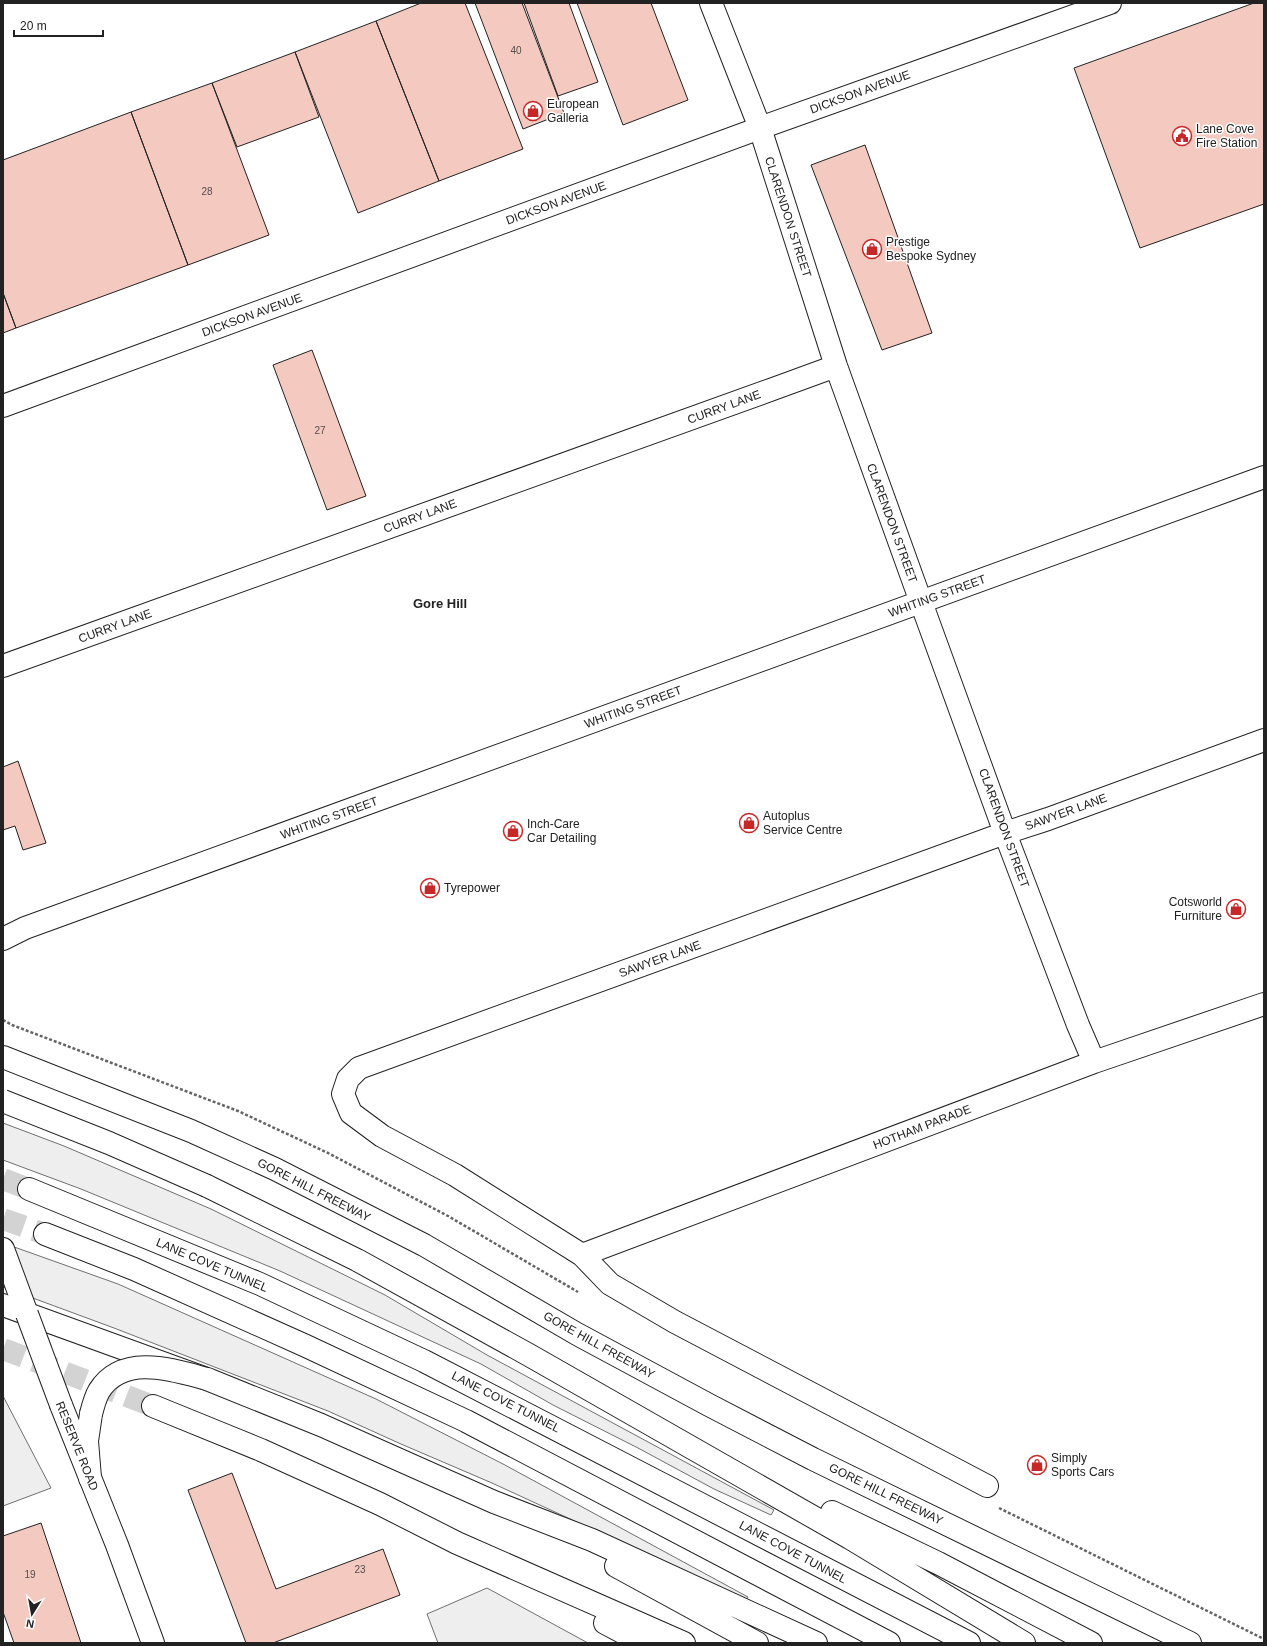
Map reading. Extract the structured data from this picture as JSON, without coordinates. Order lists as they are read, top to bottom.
{
  "streets": {
    "main road": [
      "DICKSON AVENUE",
      "CLARENDON STREET",
      "CURRY LANE",
      "WHITING STREET",
      "SAWYER LANE",
      "HOTHAM PARADE",
      "GORE HILL FREEWAY",
      "LANE COVE TUNNEL",
      "RESERVE ROAD"
    ]
  },
  "crossings": [
    ["DICKSON AVENUE", "CLARENDON STREET"],
    ["CLARENDON STREET", "CURRY LANE"],
    ["CLARENDON STREET", "WHITING STREET"],
    ["CLARENDON STREET", "SAWYER LANE"],
    ["CLARENDON STREET", "HOTHAM PARADE"],
    ["SAWYER LANE", "HOTHAM PARADE"]
  ],
  "districts": ["Gore Hill"],
  "places": {
    "shop": [
      "European Galleria",
      "Prestige Bespoke Sydney",
      "Autoplus Service Centre",
      "Inch-Care Car Detailing",
      "Tyrepower",
      "Cotsworld Furniture",
      "Simply Sports Cars"
    ],
    "public building": ["Lane Cove Fire Station"]
  },
  "house_numbers": [
    "40",
    "28",
    "27",
    "23",
    "19"
  ],
  "scale_bar": "20 m",
  "north": "bottom"
}
